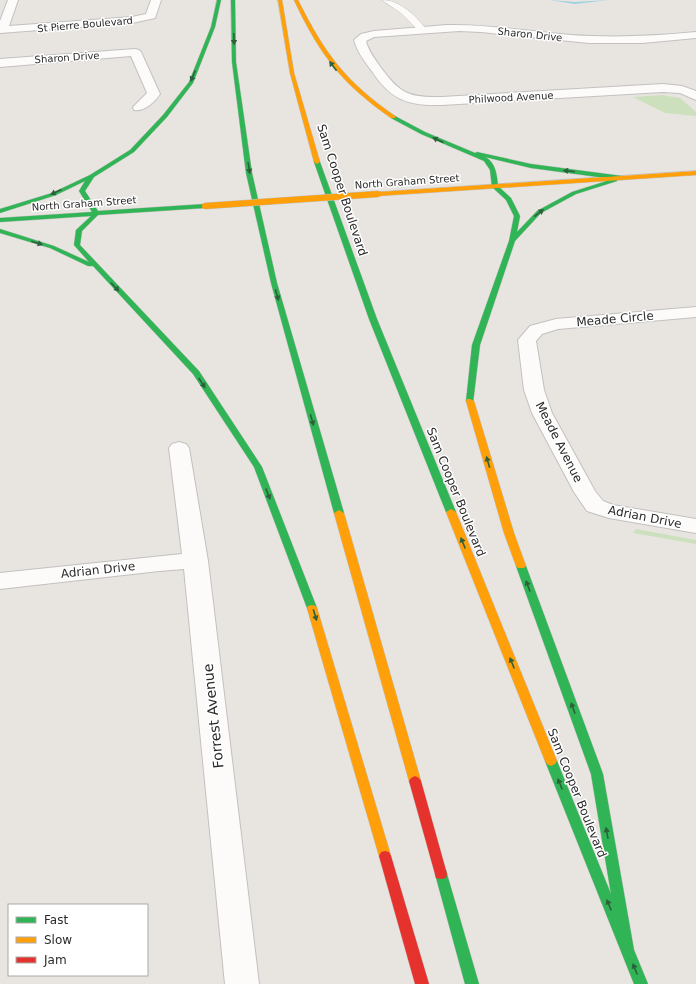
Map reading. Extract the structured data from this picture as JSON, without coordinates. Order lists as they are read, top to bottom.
{
  "streets": {
    "main road": ["North Graham Street", "Sam Cooper Boulevard"],
    "street": [
      "St Pierre Boulevard",
      "Sharon Drive",
      "Philwood Avenue",
      "Meade Circle",
      "Meade Avenue",
      "Adrian Drive",
      "Forrest Avenue"
    ]
  },
  "crossings": [
    ["Sharon Drive", "Philwood Avenue"],
    ["Meade Circle", "Meade Avenue"],
    ["Meade Avenue", "Adrian Drive"],
    ["Adrian Drive", "Forrest Avenue"]
  ],
  "legend": ["Fast", "Slow", "Jam"]
}
